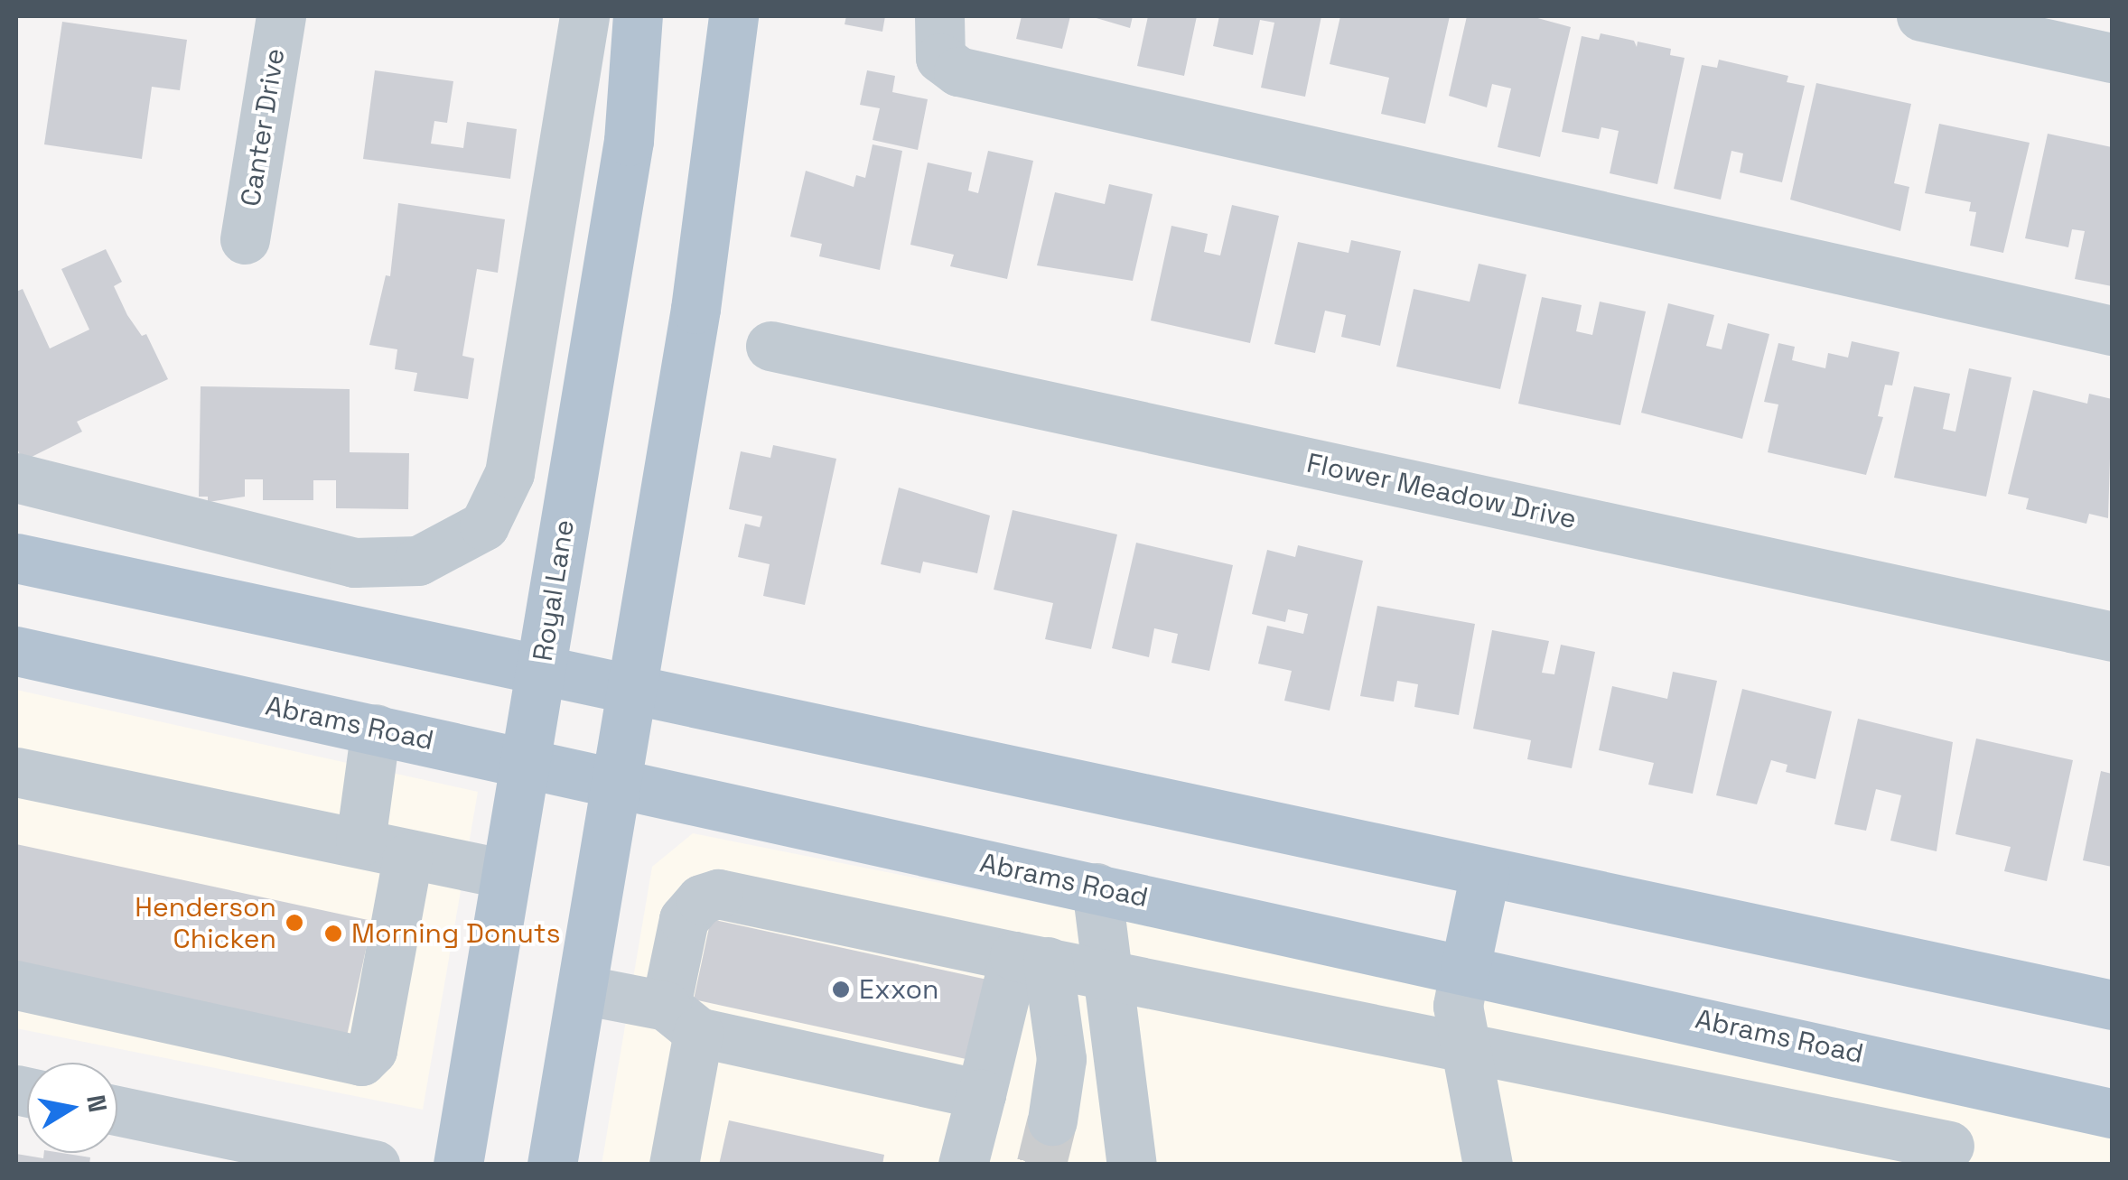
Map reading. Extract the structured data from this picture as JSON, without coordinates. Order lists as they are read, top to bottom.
{
  "streets": {
    "main road": ["Royal Lane", "Abrams Road"],
    "street": ["Canter Drive", "Flower Meadow Drive"]
  },
  "crossings": [
    ["Royal Lane", "Abrams Road"]
  ],
  "places": ["Henderson Chicken", "Morning Donuts", "Exxon"],
  "north": "right"
}
